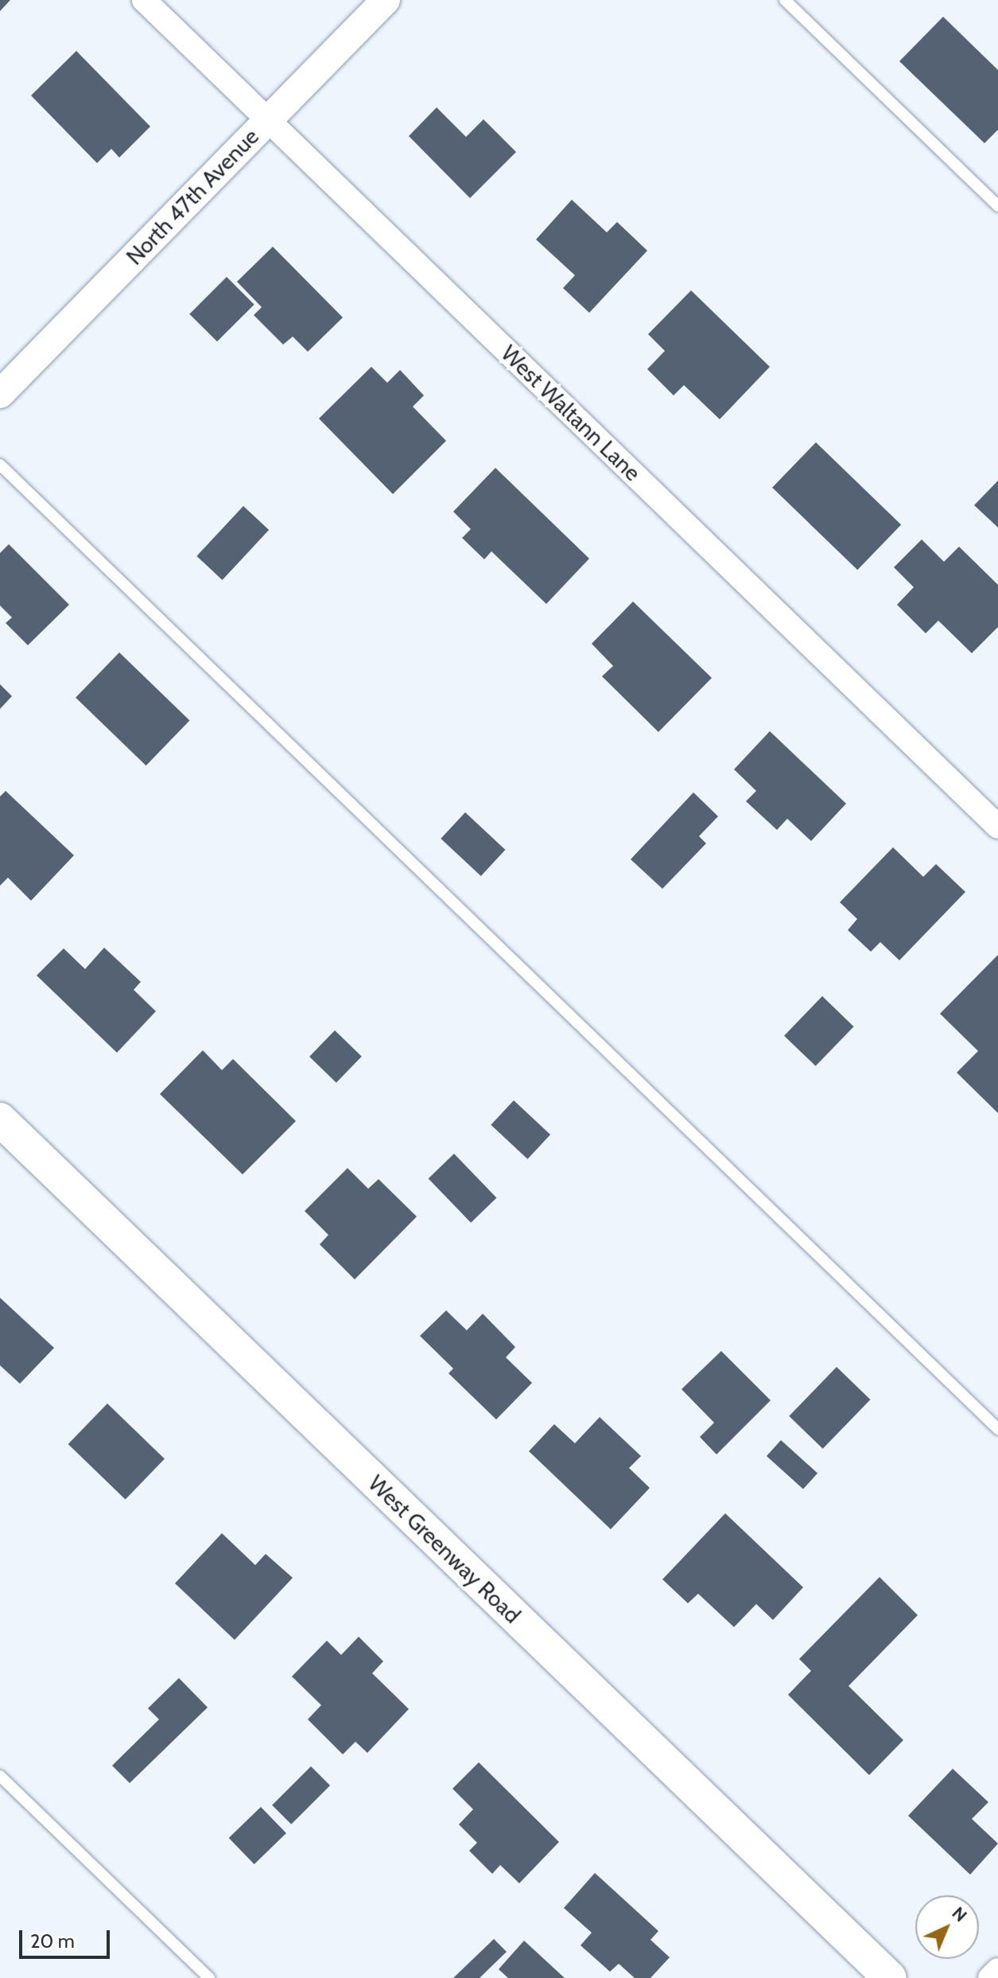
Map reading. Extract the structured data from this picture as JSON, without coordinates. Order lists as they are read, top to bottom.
{
  "streets": {
    "main road": ["West Greenway Road"],
    "street": ["North 47th Avenue", "West Waltann Lane"]
  },
  "crossings": [
    ["North 47th Avenue", "West Waltann Lane"]
  ],
  "scale_bar": "20 m",
  "north": "top right"
}
